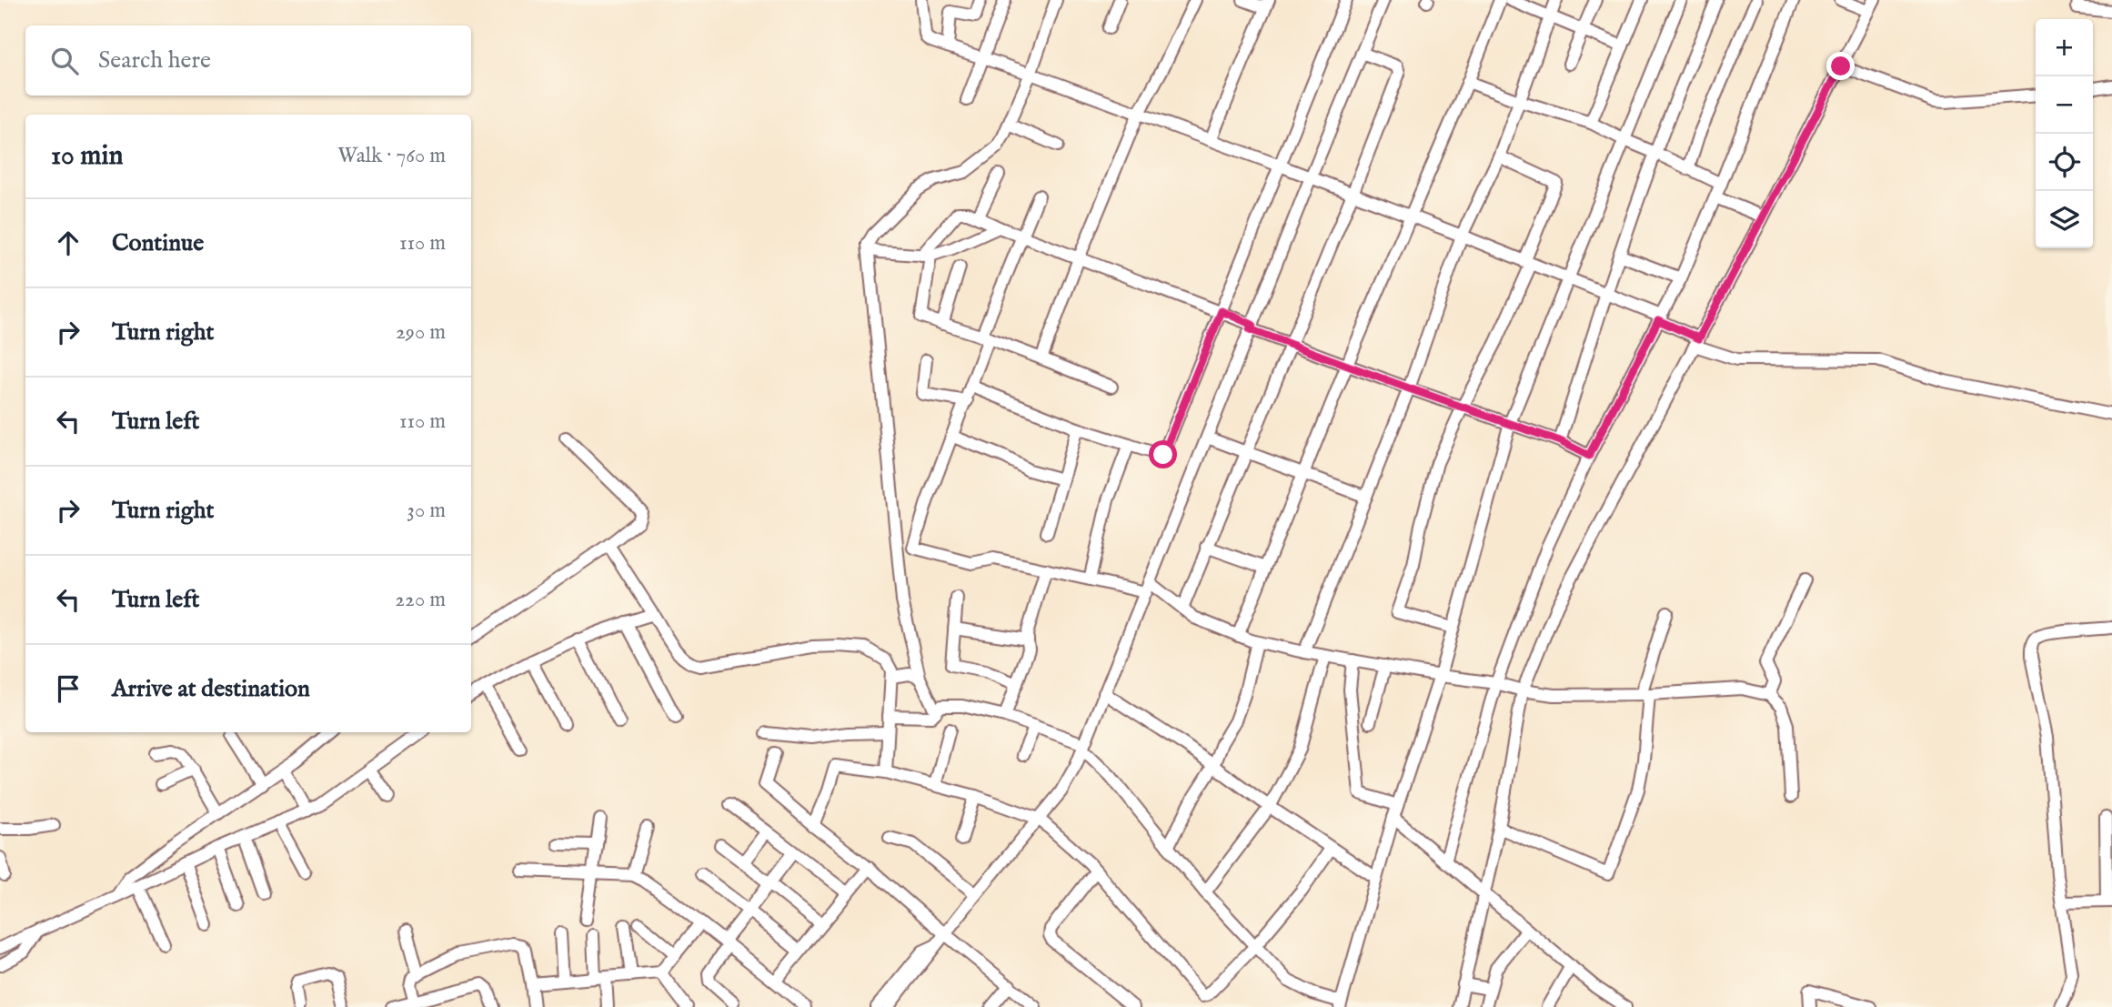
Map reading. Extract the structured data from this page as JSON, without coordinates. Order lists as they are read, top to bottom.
{
  "page": {
    "map_buttons": ["+", "−"],
    "search": "Search here",
    "heading": ["10 min", "Walk · 760 m"],
    "list": [
      ["Continue", "110 m"],
      ["Turn right", "290 m"],
      ["Turn left", "110 m"],
      ["Turn right", "30 m"],
      ["Turn left", "220 m"],
      "Arrive at destination"
    ]
  }
}
